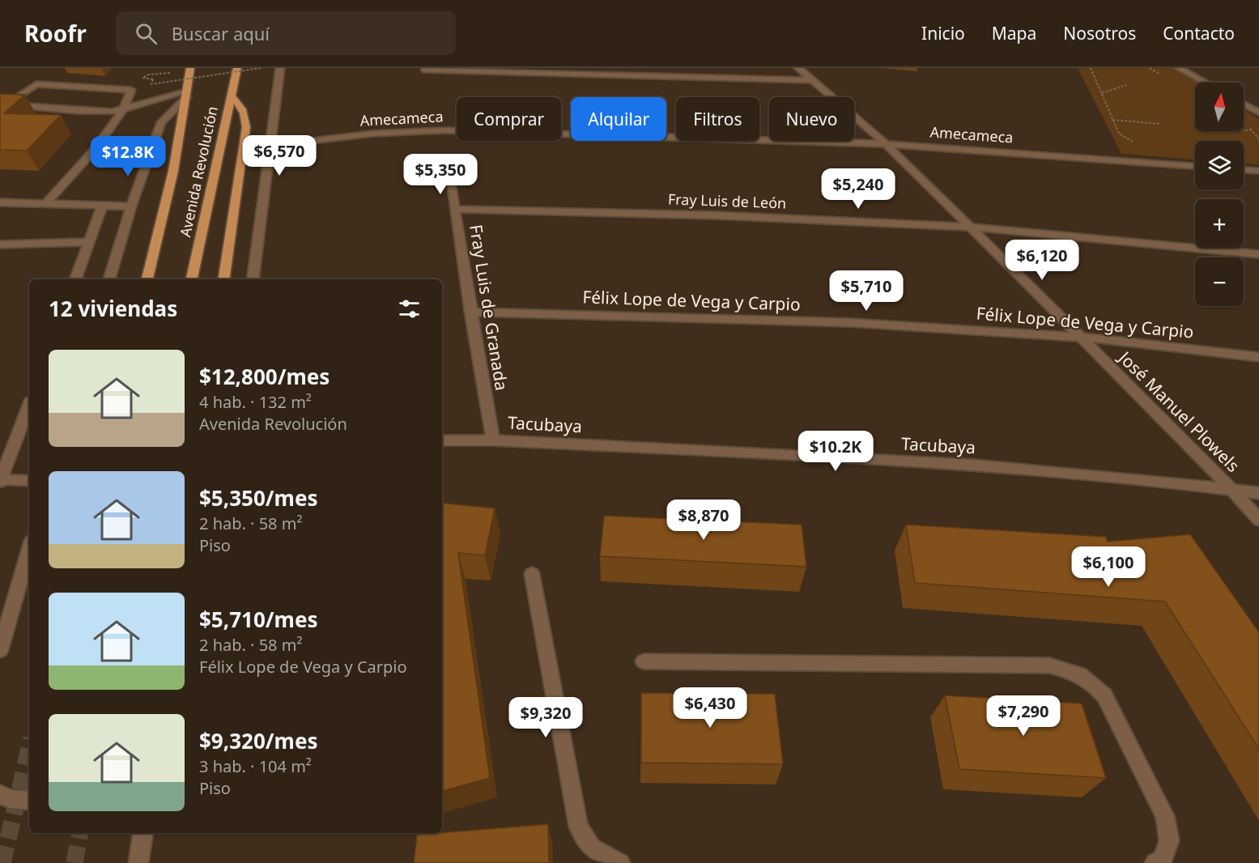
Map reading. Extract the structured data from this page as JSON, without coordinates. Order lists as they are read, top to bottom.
{
  "streets": {
    "main road": ["Avenida Revolución"],
    "street": [
      "Amecameca",
      "Fray Luis de León",
      "Félix Lope de Vega y Carpio",
      "Fray Luis de Granada",
      "José Manuel Plowels",
      "Tacubaya"
    ]
  },
  "crossings": [
    ["Amecameca", "José Manuel Plowels"],
    ["Fray Luis de León", "Fray Luis de Granada"],
    ["Fray Luis de León", "José Manuel Plowels"],
    ["Félix Lope de Vega y Carpio", "Fray Luis de Granada"],
    ["Félix Lope de Vega y Carpio", "José Manuel Plowels"],
    ["Fray Luis de Granada", "Tacubaya"],
    ["José Manuel Plowels", "Tacubaya"]
  ],
  "north": "top",
  "page": {
    "header": "Roofr",
    "search": "Buscar aquí",
    "nav": [
      "Inicio",
      "Mapa",
      "Nosotros",
      "Contacto"
    ],
    "map_buttons": ["+", "−"],
    "chip": [
      "Comprar",
      "Alquilar",
      "Filtros",
      "Nuevo"
    ],
    "price": [
      "$6,570",
      "$12.8K",
      "$5,350",
      "$5,240",
      "$6,120",
      "$5,710",
      "$10.2K",
      "$8,870",
      "$6,100",
      "$6,430",
      "$7,290",
      "$9,320"
    ],
    "heading": "12 viviendas",
    "list": [
      {
        "name": "$12,800/mes",
        "note": "4 hab. · 132 m² · Avenida Revolución"
      },
      {
        "name": "$5,350/mes",
        "note": "2 hab. · 58 m² · Piso"
      },
      {
        "name": "$5,710/mes",
        "note": "2 hab. · 58 m² · Félix Lope de Vega y Carpio"
      },
      {
        "name": "$9,320/mes",
        "note": "3 hab. · 104 m² · Piso"
      }
    ]
  }
}
